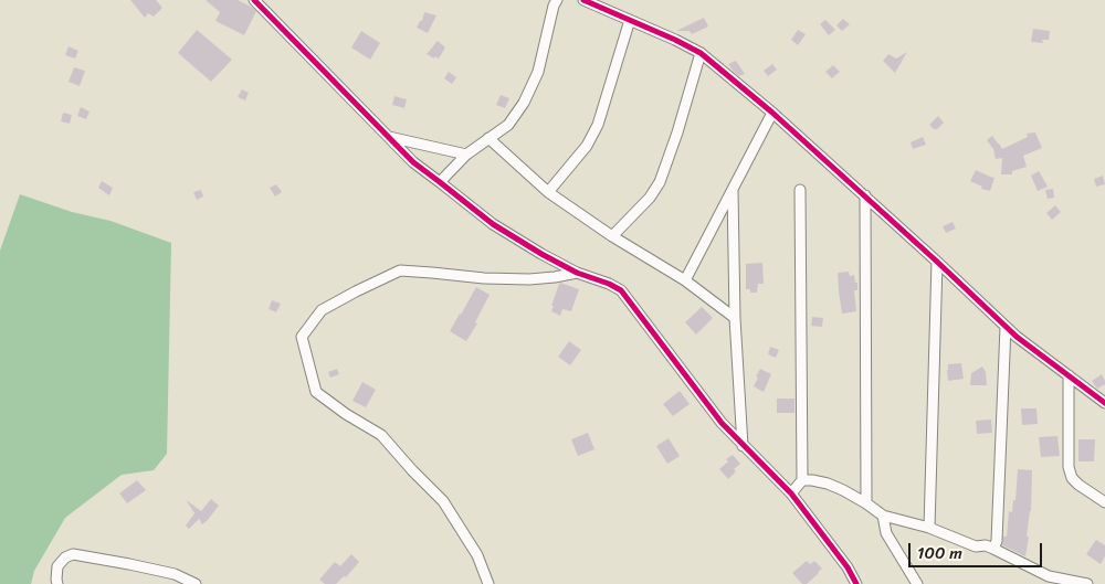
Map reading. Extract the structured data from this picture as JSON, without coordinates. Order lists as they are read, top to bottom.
{
  "scale_bar": "100 m"
}
